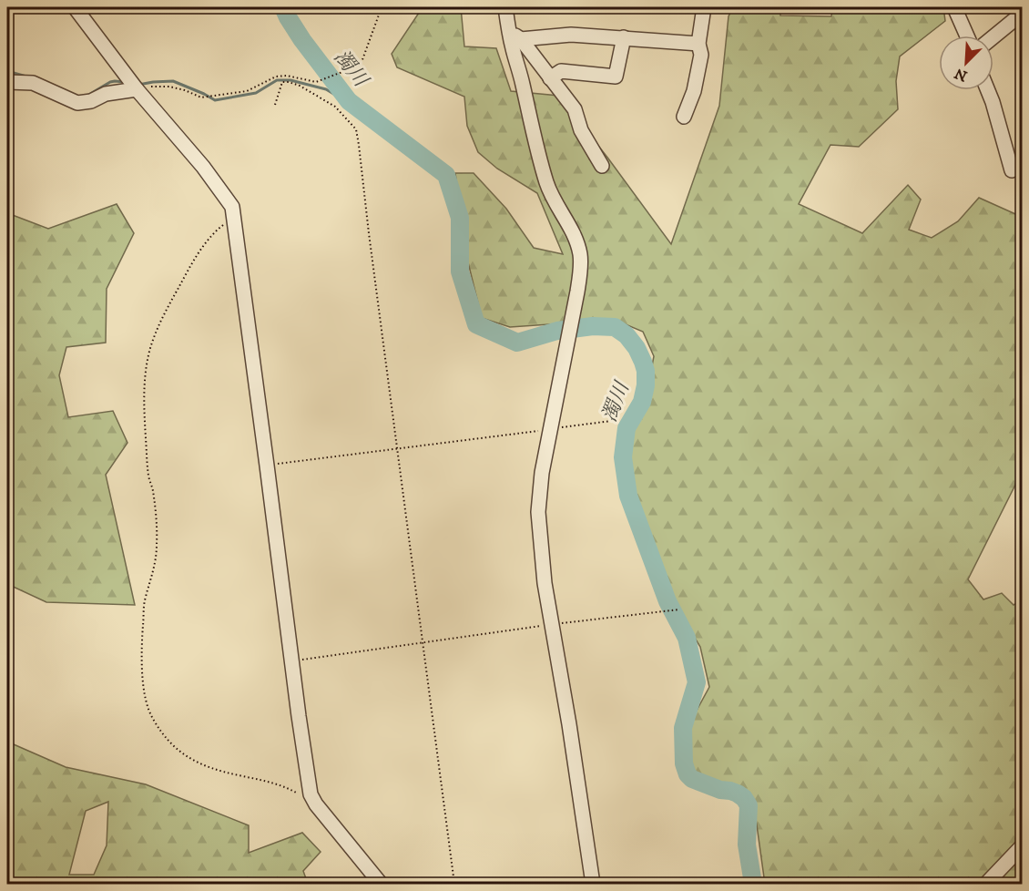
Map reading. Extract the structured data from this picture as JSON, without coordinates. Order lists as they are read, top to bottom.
{
  "water": ["濁川"],
  "north": "bottom left"
}
